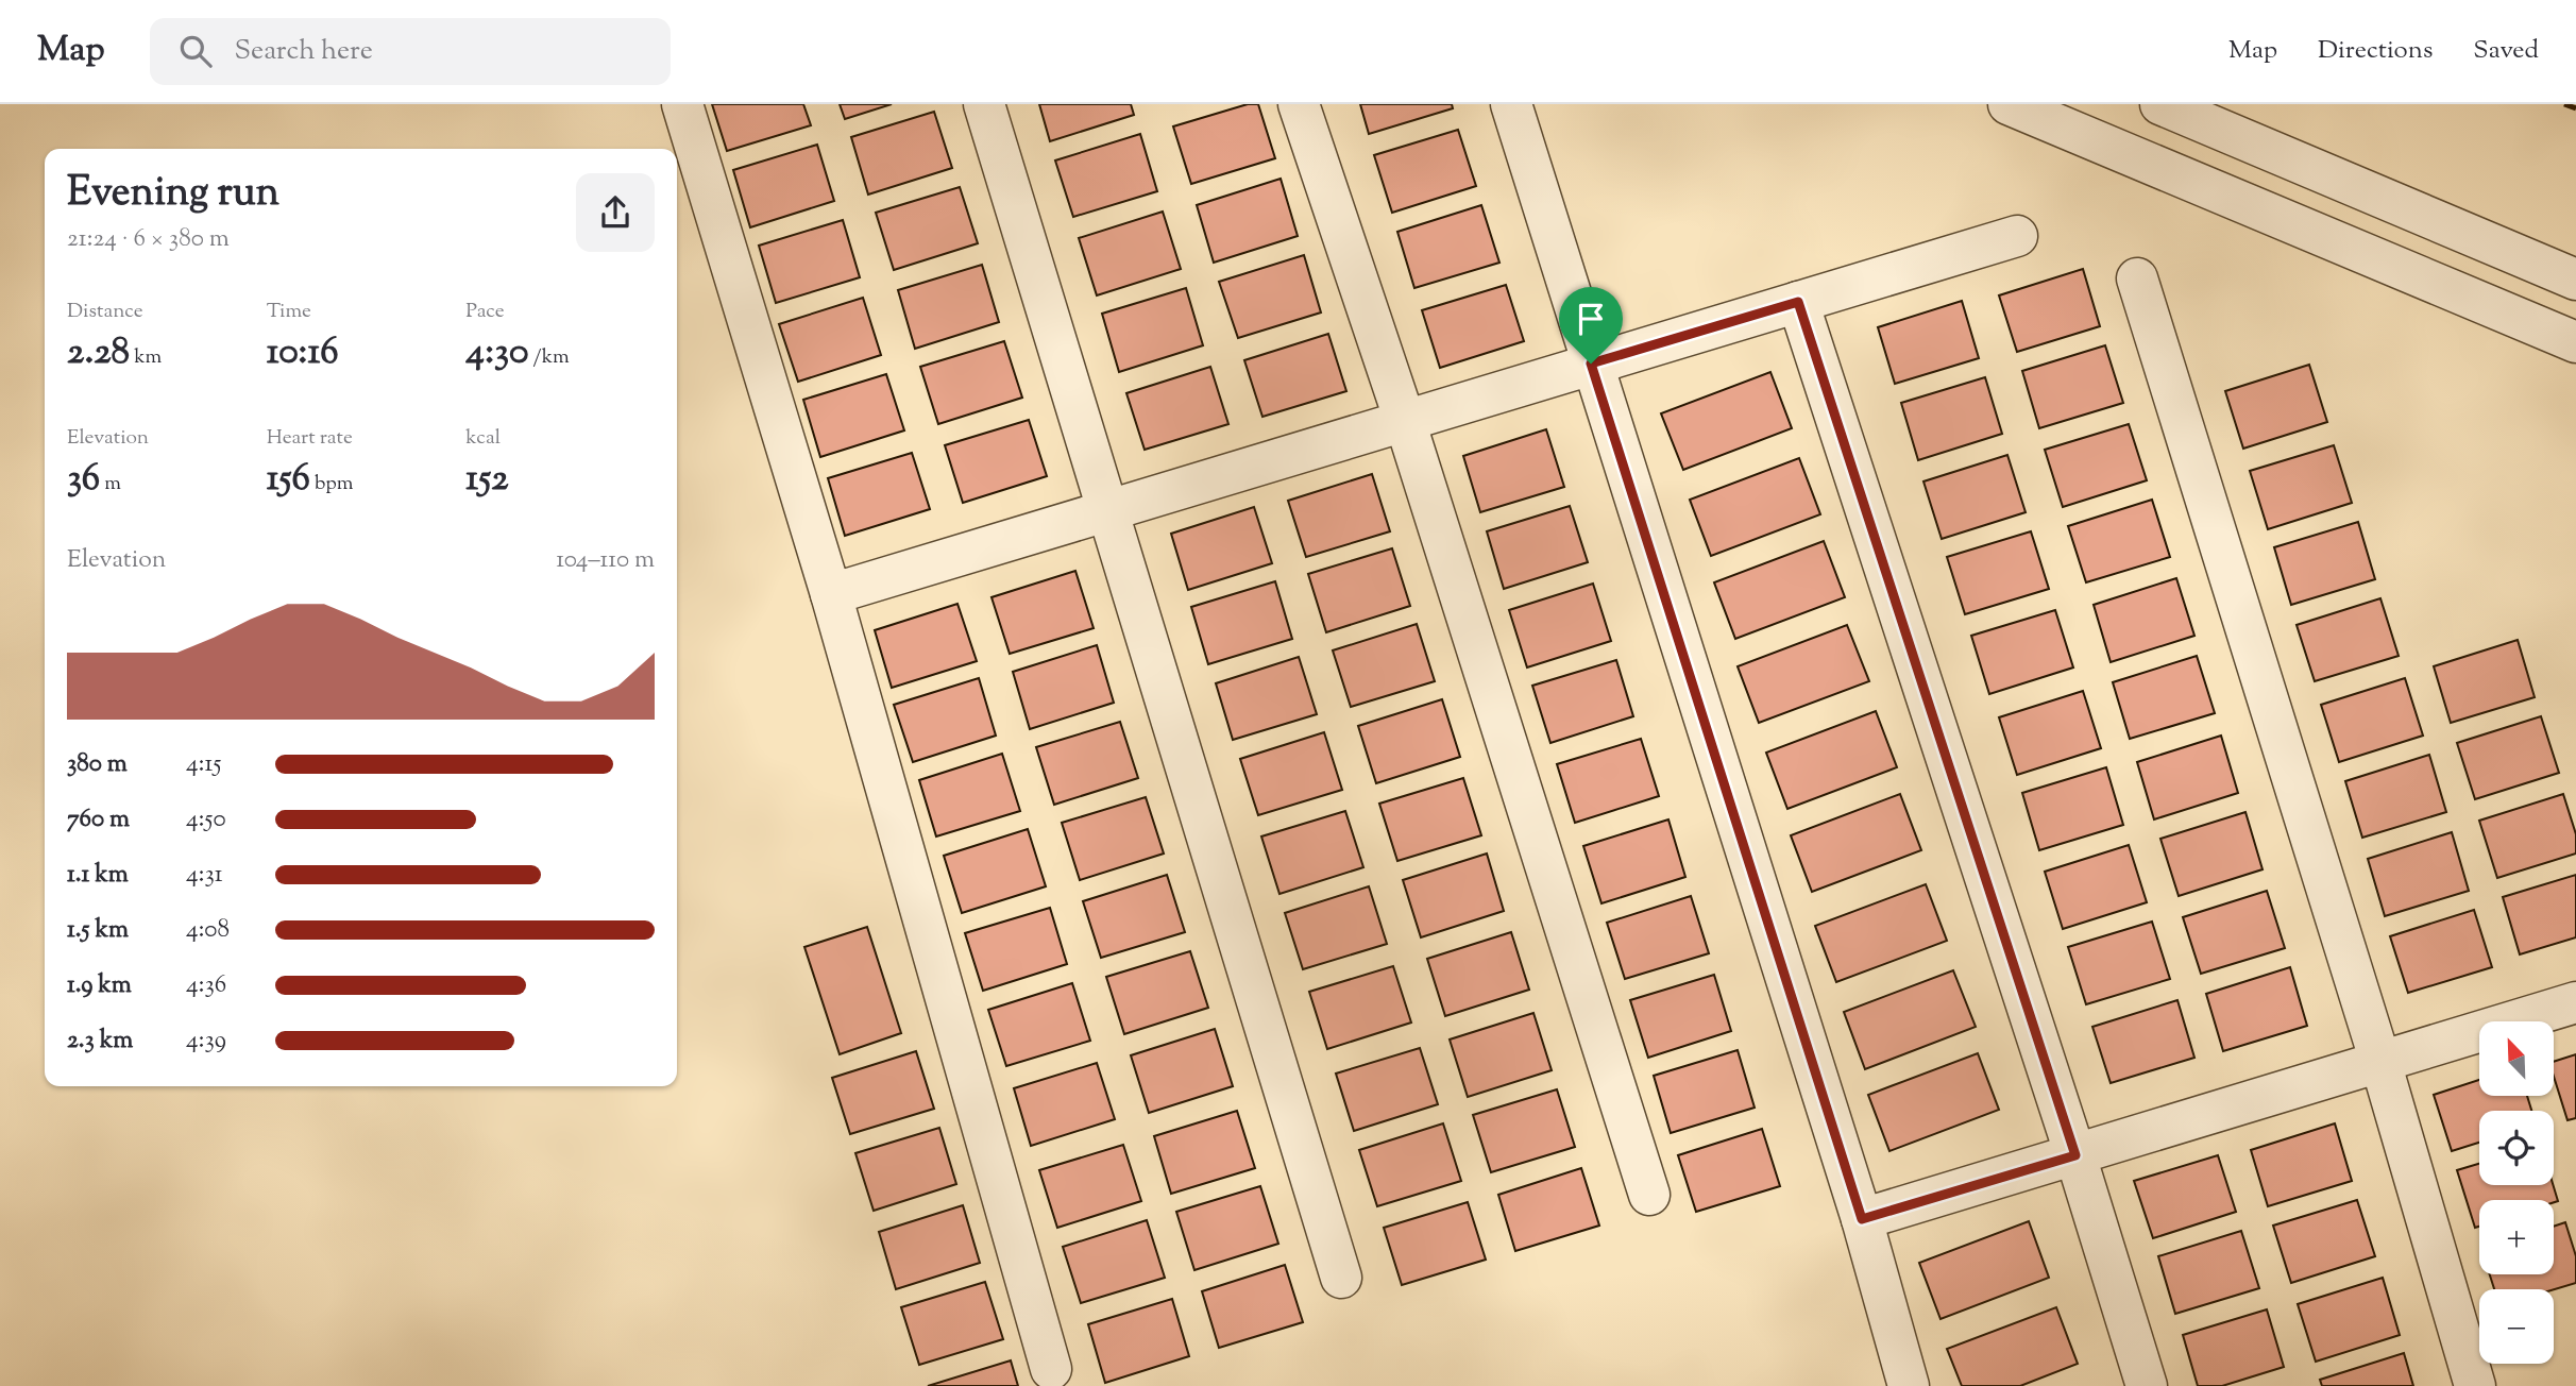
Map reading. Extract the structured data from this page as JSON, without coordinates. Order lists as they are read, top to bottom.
{
  "north": "top left",
  "page": {
    "header": "Map",
    "search": "Search here",
    "nav": ["Map", "Directions", "Saved"],
    "heading": ["Evening run", "21:24 · 6 × 380 m"],
    "stats": [
      ["Distance", "2.28 km"],
      ["Time", "10:16"],
      ["Pace", "4:30 /km"],
      ["Elevation", "36 m"],
      ["Heart rate", "156 bpm"],
      ["kcal", "152"]
    ],
    "chart": ["Elevation", "104–110 m"],
    "list": [
      {
        "name": "380 m",
        "note": "4:15"
      },
      {
        "name": "760 m",
        "note": "4:50"
      },
      {
        "name": "1.1 km",
        "note": "4:31"
      },
      {
        "name": "1.5 km",
        "note": "4:08"
      },
      {
        "name": "1.9 km",
        "note": "4:36"
      },
      {
        "name": "2.3 km",
        "note": "4:39"
      }
    ],
    "map_buttons": ["+", "−"]
  }
}
